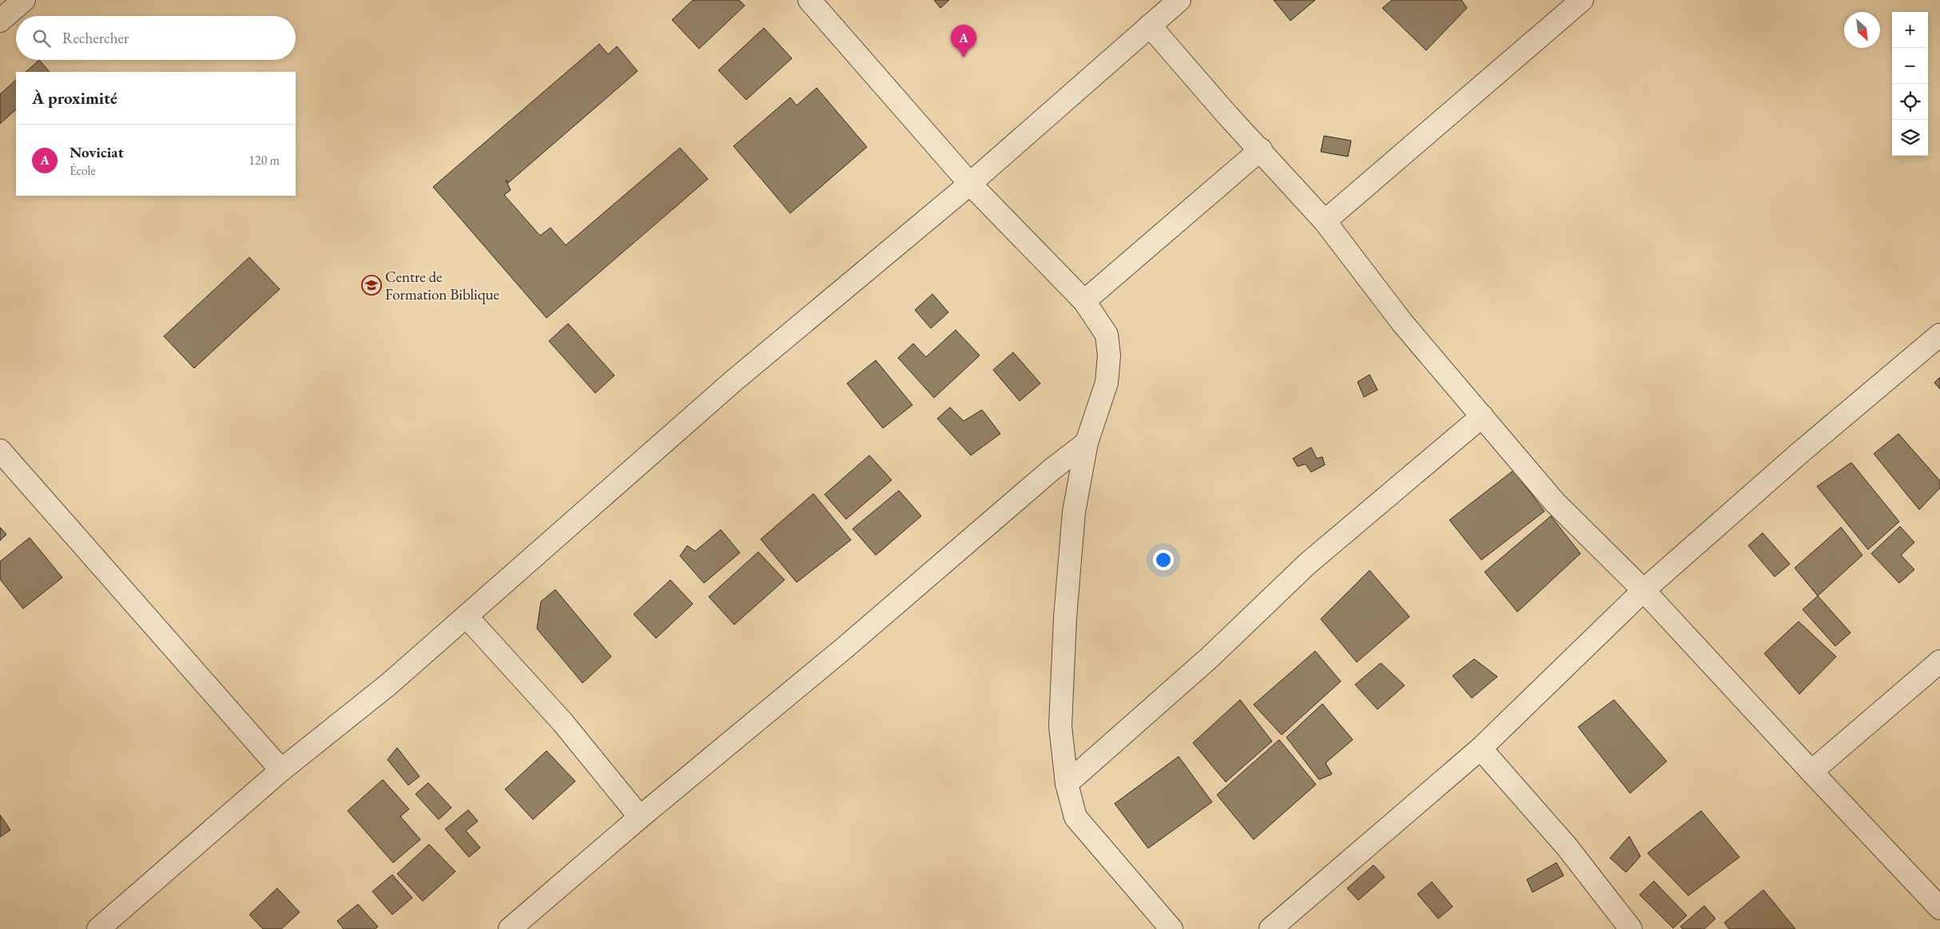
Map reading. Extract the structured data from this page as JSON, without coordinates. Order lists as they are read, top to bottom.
{
  "places": {
    "school or university": ["Centre de Formation Biblique"]
  },
  "north": "bottom right",
  "page": {
    "map_buttons": ["+", "−"],
    "search": "Rechercher",
    "pins": "A",
    "heading": "À proximité",
    "list": [
      {
        "mark": "A",
        "name": "Noviciat",
        "note": "École",
        "value": "120 m"
      }
    ]
  }
}
